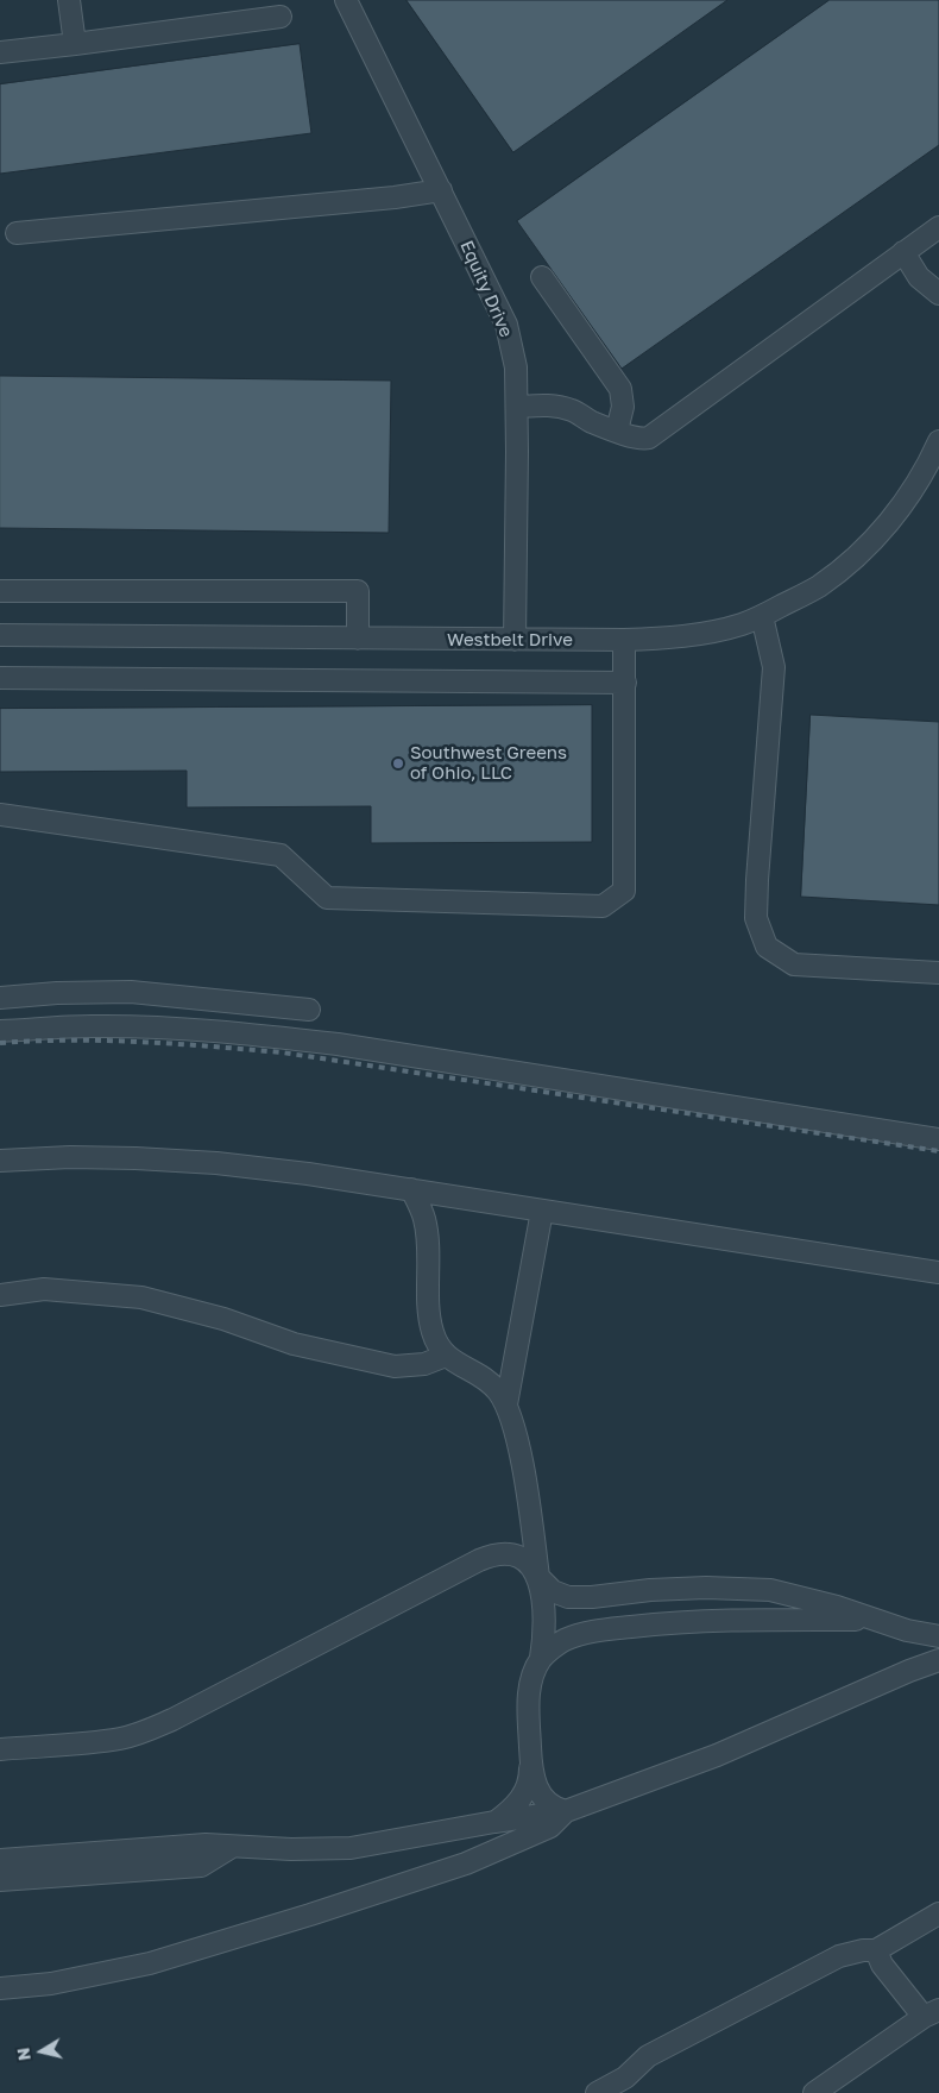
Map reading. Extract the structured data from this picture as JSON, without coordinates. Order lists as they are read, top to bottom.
{
  "streets": {
    "street": ["Equity Drive", "Westbelt Drive"]
  },
  "crossings": [
    ["Equity Drive", "Westbelt Drive"]
  ],
  "places": ["Southwest Greens of Ohio, LLC"],
  "north": "left"
}
